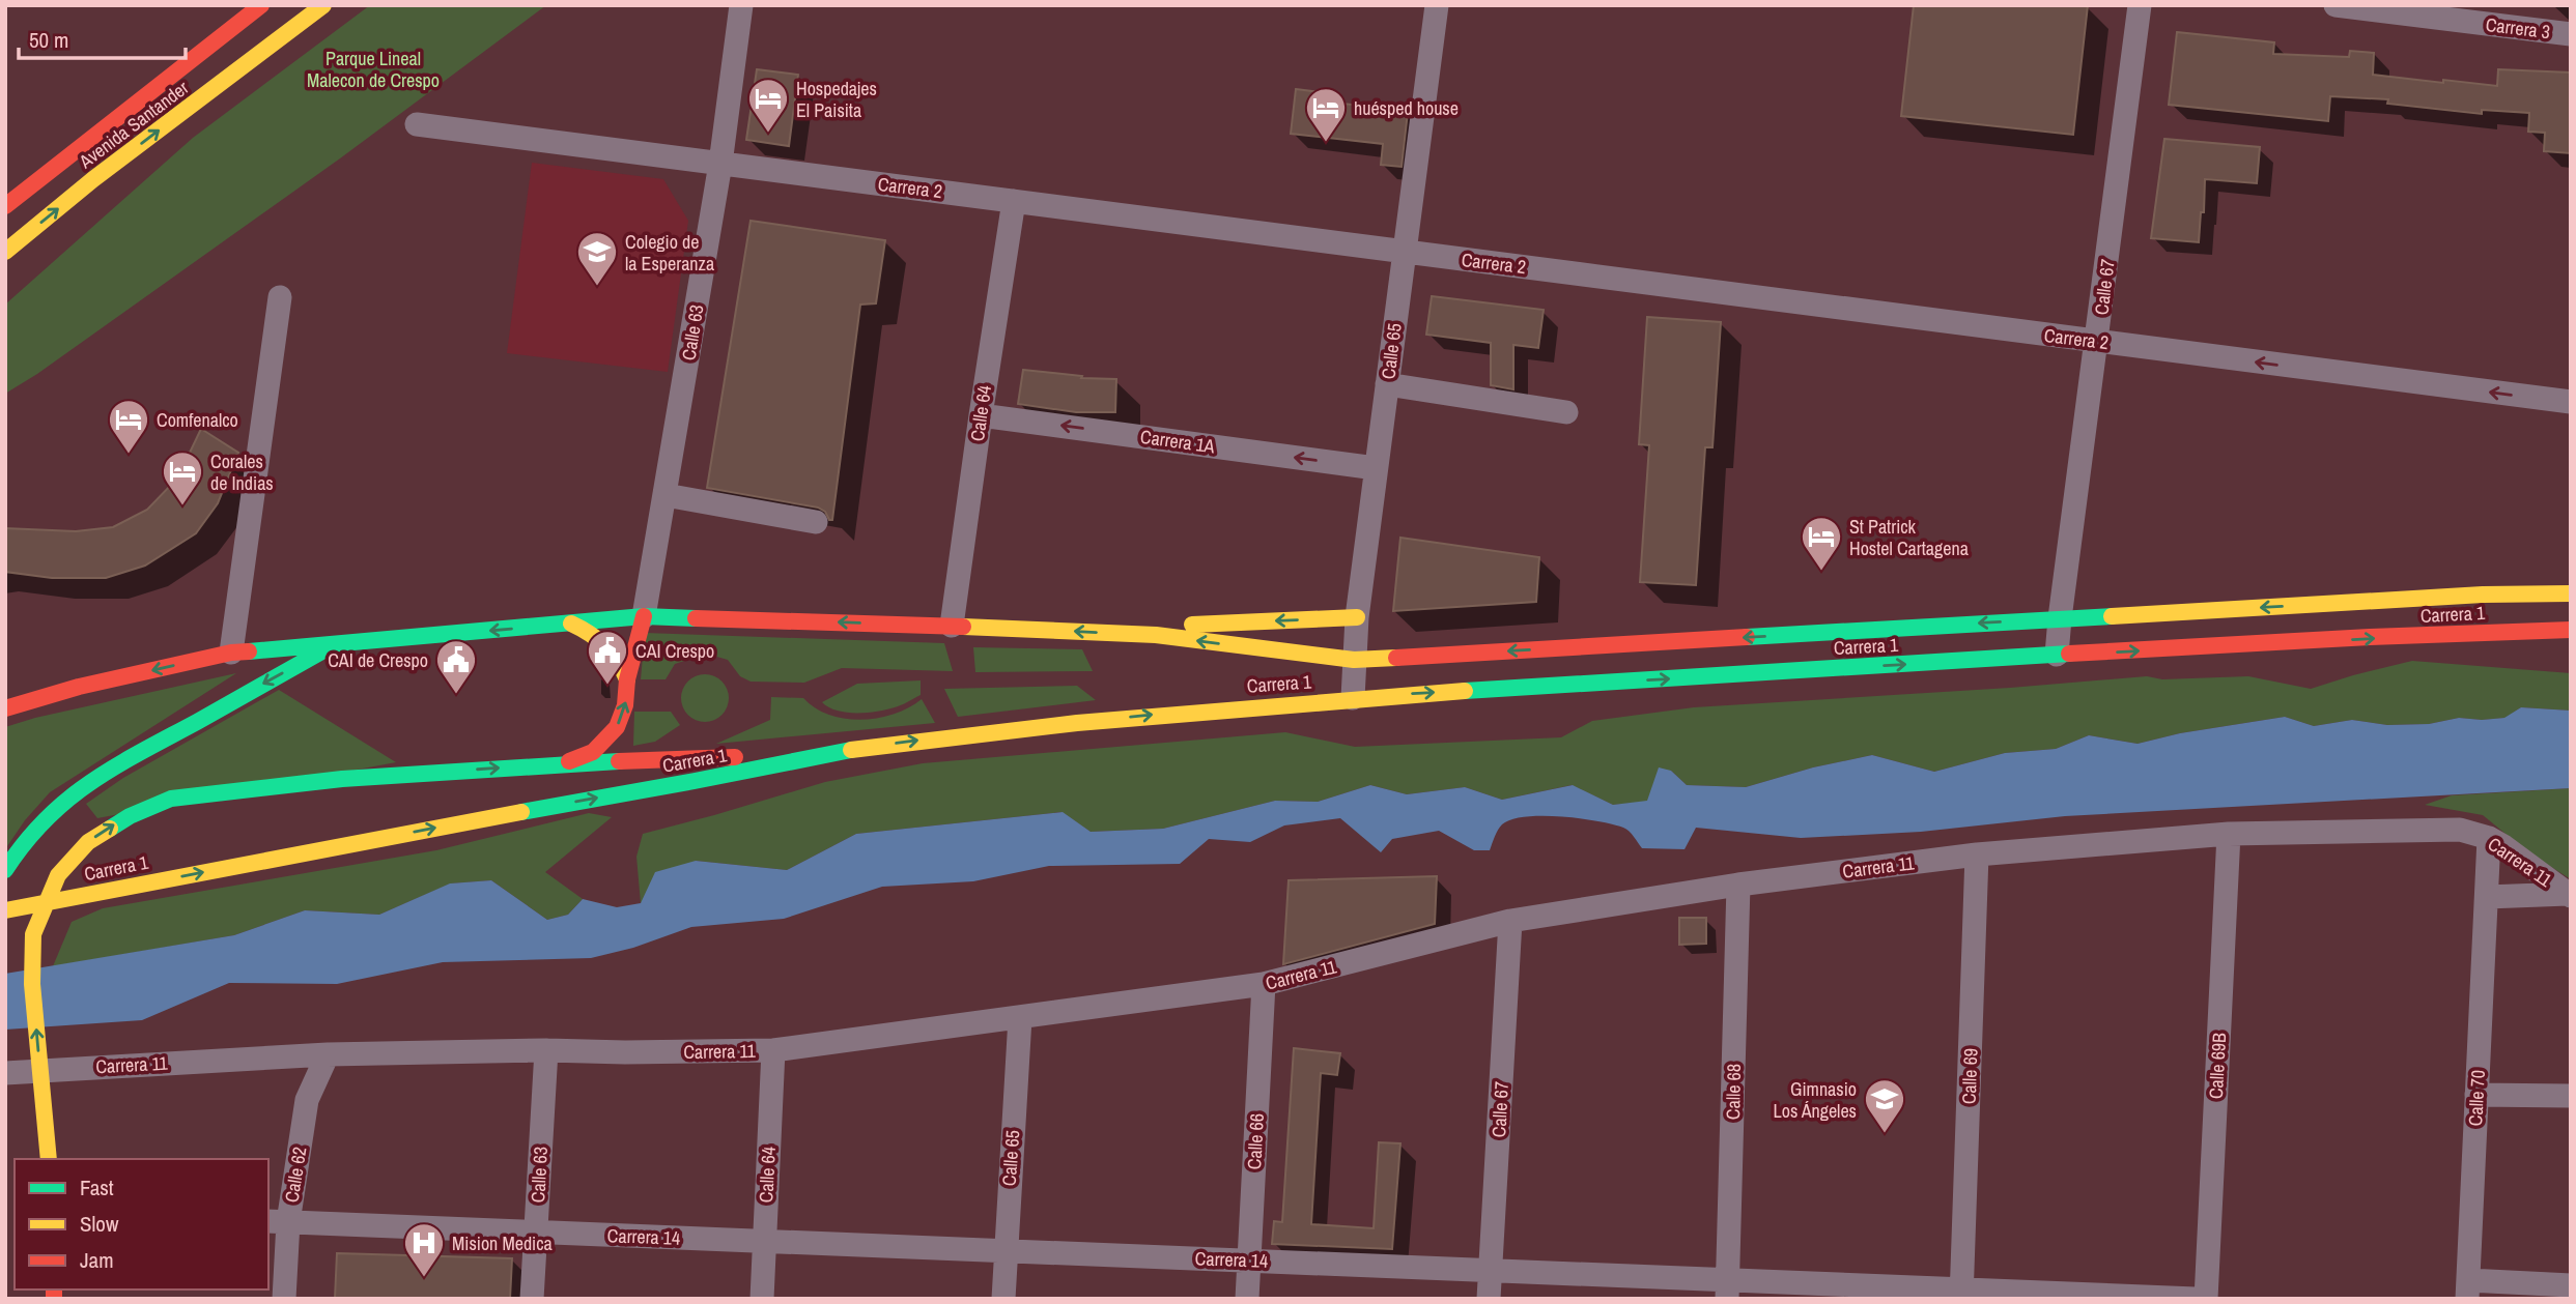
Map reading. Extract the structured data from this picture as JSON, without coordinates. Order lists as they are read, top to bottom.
{
  "streets": {
    "main road": ["Avenida Santander", "Carrera 1"],
    "street": [
      "Carrera 3",
      "Carrera 2",
      "Calle 67",
      "Calle 63",
      "Calle 65",
      "Calle 64",
      "Carrera 1A",
      "Carrera 11",
      "Calle 69B",
      "Calle 69",
      "Calle 68",
      "Calle 70",
      "Calle 66",
      "Calle 62",
      "Carrera 14"
    ]
  },
  "crossings": [
    ["Carrera 2", "Calle 67"],
    ["Carrera 2", "Calle 63"],
    ["Carrera 2", "Calle 65"],
    ["Carrera 2", "Calle 64"],
    ["Calle 67", "Carrera 1"],
    ["Calle 67", "Carrera 11"],
    ["Calle 67", "Carrera 14"],
    ["Calle 63", "Carrera 1"],
    ["Calle 63", "Carrera 11"],
    ["Calle 63", "Carrera 14"],
    ["Calle 65", "Carrera 1A"],
    ["Calle 65", "Carrera 1"],
    ["Calle 65", "Carrera 11"],
    ["Calle 65", "Carrera 14"],
    ["Calle 64", "Carrera 1A"],
    ["Calle 64", "Carrera 1"],
    ["Calle 64", "Carrera 11"],
    ["Calle 64", "Carrera 14"],
    ["Carrera 11", "Calle 69B"],
    ["Carrera 11", "Calle 69"],
    ["Carrera 11", "Calle 68"],
    ["Carrera 11", "Calle 70"],
    ["Carrera 11", "Calle 66"],
    ["Carrera 11", "Calle 62"],
    ["Calle 69", "Carrera 14"],
    ["Calle 68", "Carrera 14"],
    ["Calle 66", "Carrera 14"],
    ["Calle 62", "Carrera 14"]
  ],
  "one_way": ["Carrera 1A"],
  "parks": ["Parque Lineal Malecon de Crespo"],
  "places": {
    "hotel": [
      "Hospedajes El Paisita",
      "huésped house",
      "Comfenalco",
      "Corales de Indias",
      "St Patrick Hostel Cartagena"
    ],
    "school or university": ["Colegio de la Esperanza", "Gimnasio Los Ángeles"],
    "public building": ["CAI Crespo", "CAI de Crespo"],
    "hospital": ["Mision Medica"]
  },
  "legend": ["Fast", "Slow", "Jam"],
  "scale_bar": "50 m"
}
